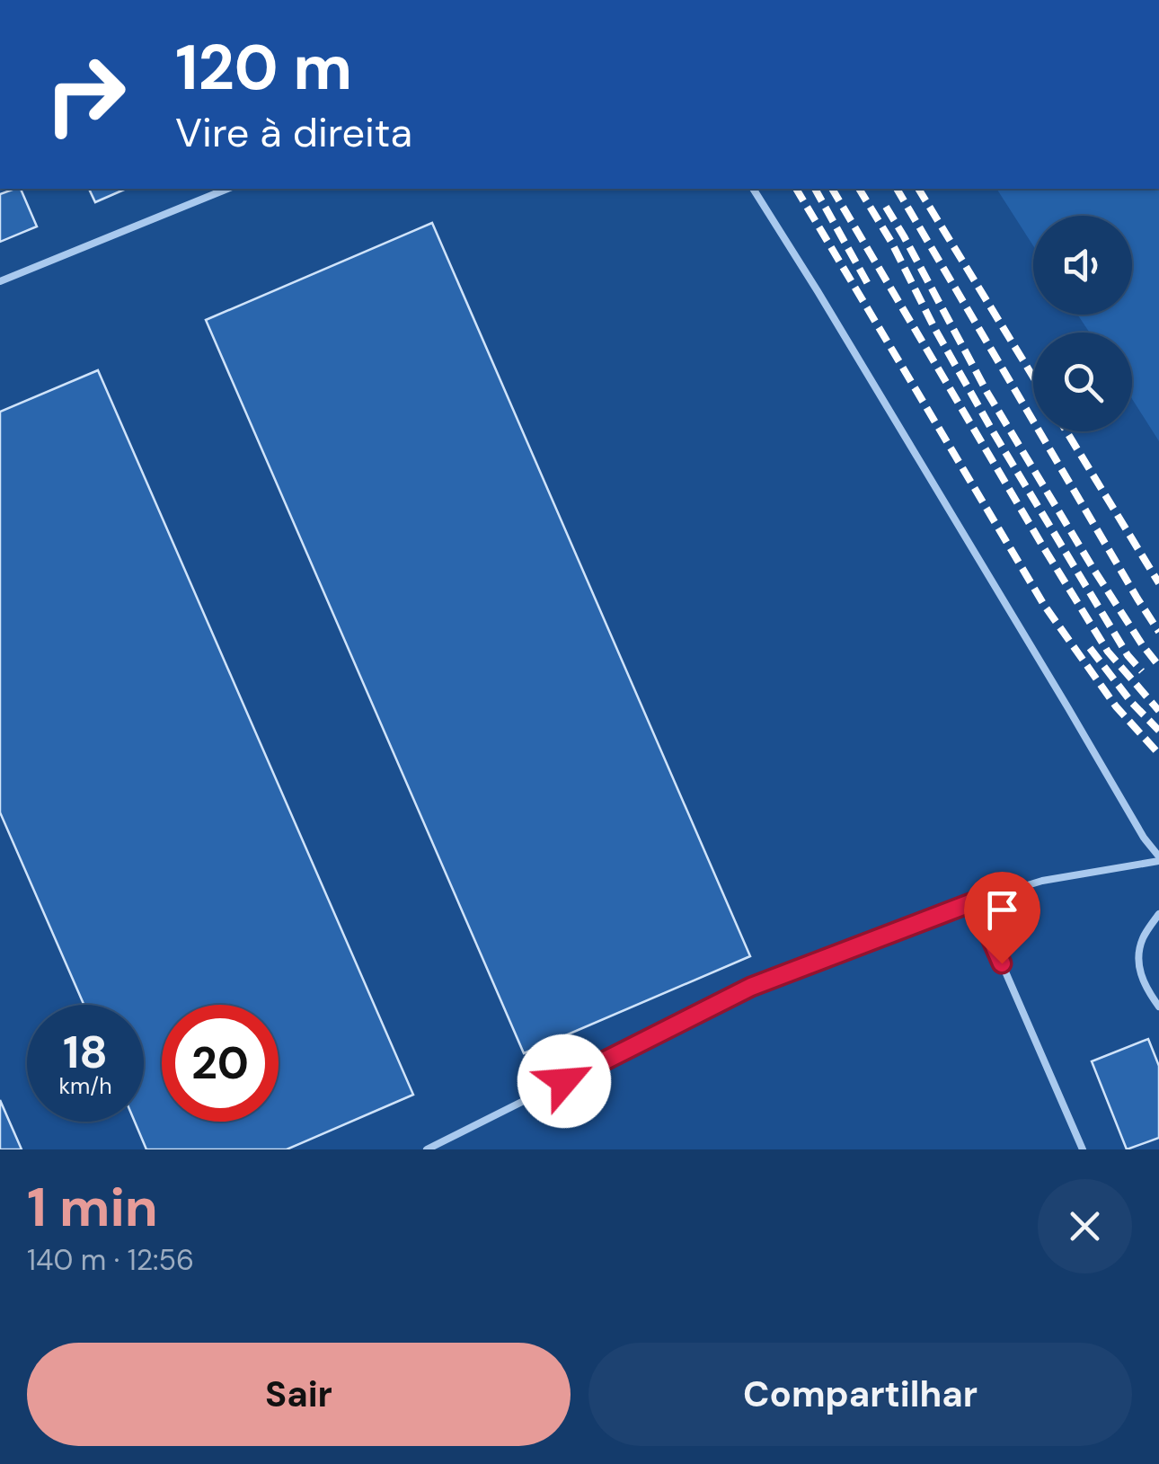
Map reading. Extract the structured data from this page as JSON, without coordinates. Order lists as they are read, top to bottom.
{
  "page": {
    "turn": ["120 m", "Vire à direita"],
    "speed": "18 km/h",
    "limit": "20",
    "heading": ["1 min", "140 m · 12:56"],
    "buttons": ["Sair", "Compartilhar"]
  }
}
